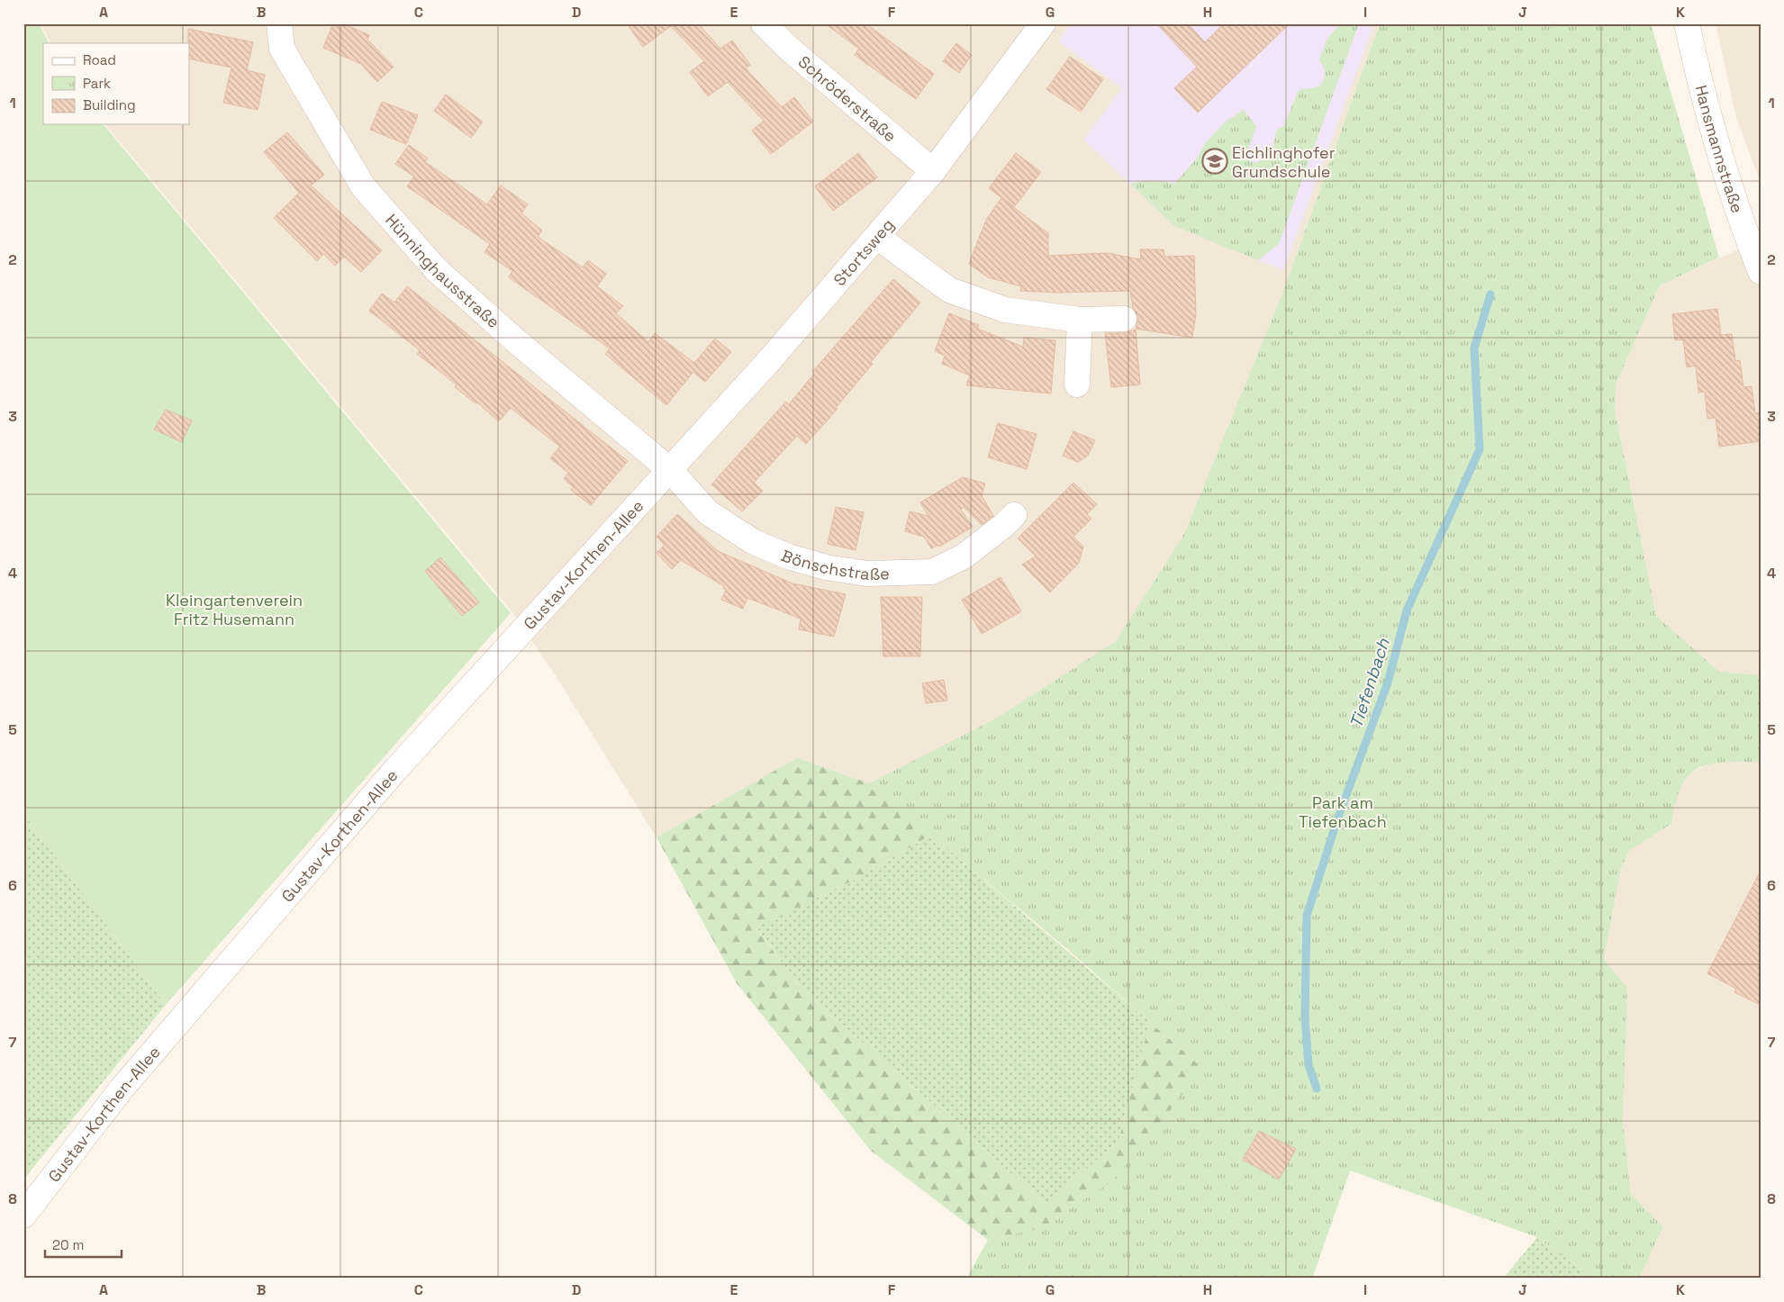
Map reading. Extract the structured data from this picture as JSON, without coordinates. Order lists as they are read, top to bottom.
{
  "streets": {
    "street": [
      "Schröderstraße",
      "Hansmannstraße",
      "Stortsweg",
      "Hünninghausstraße",
      "Bönschstraße",
      "Gustav-Korthen-Allee"
    ]
  },
  "crossings": [
    ["Schröderstraße", "Stortsweg"],
    ["Stortsweg", "Hünninghausstraße"],
    ["Stortsweg", "Bönschstraße"],
    ["Stortsweg", "Gustav-Korthen-Allee"],
    ["Hünninghausstraße", "Bönschstraße"],
    ["Hünninghausstraße", "Gustav-Korthen-Allee"],
    ["Bönschstraße", "Gustav-Korthen-Allee"]
  ],
  "water": ["Tiefenbach"],
  "parks": ["Kleingartenverein Fritz Husemann", "Park am Tiefenbach"],
  "places": {
    "school or university": ["Eichlinghofer Grundschule"]
  },
  "legend": ["Road", "Park", "Building"],
  "scale_bar": "20 m",
  "grid": {
    "columns": [
      "A",
      "B",
      "C",
      "D",
      "E",
      "F",
      "G",
      "H",
      "I",
      "J",
      "K"
    ],
    "rows": [
      "1",
      "2",
      "3",
      "4",
      "5",
      "6",
      "7",
      "8"
    ]
  }
}
